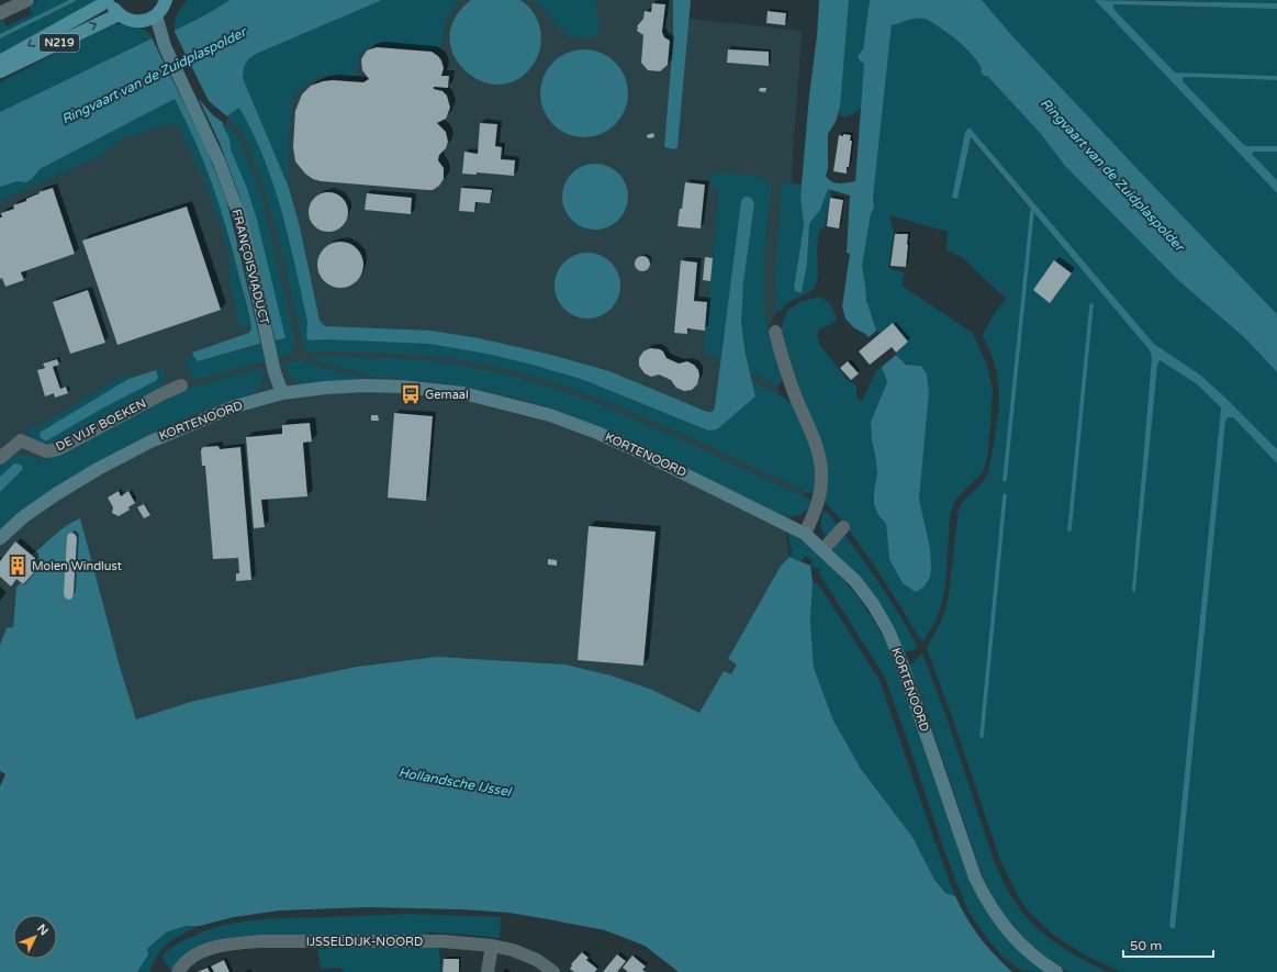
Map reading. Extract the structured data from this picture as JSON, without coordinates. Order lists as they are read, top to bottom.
{
  "streets": {
    "main road": ["N219"],
    "street": [
      "FRANÇOISVIADUCT",
      "KORTENOORD",
      "DE VIJF BOEKEN",
      "IJSSELDIJK-NOORD"
    ]
  },
  "crossings": [
    ["FRANÇOISVIADUCT", "KORTENOORD"]
  ],
  "water": ["Ringvaart van de Zuidplaspolder", "Hollandsche IJssel"],
  "places": {
    "bus stop": ["Gemaal"],
    "building": ["Molen Windlust"]
  },
  "scale_bar": "50 m",
  "north": "top right"
}
